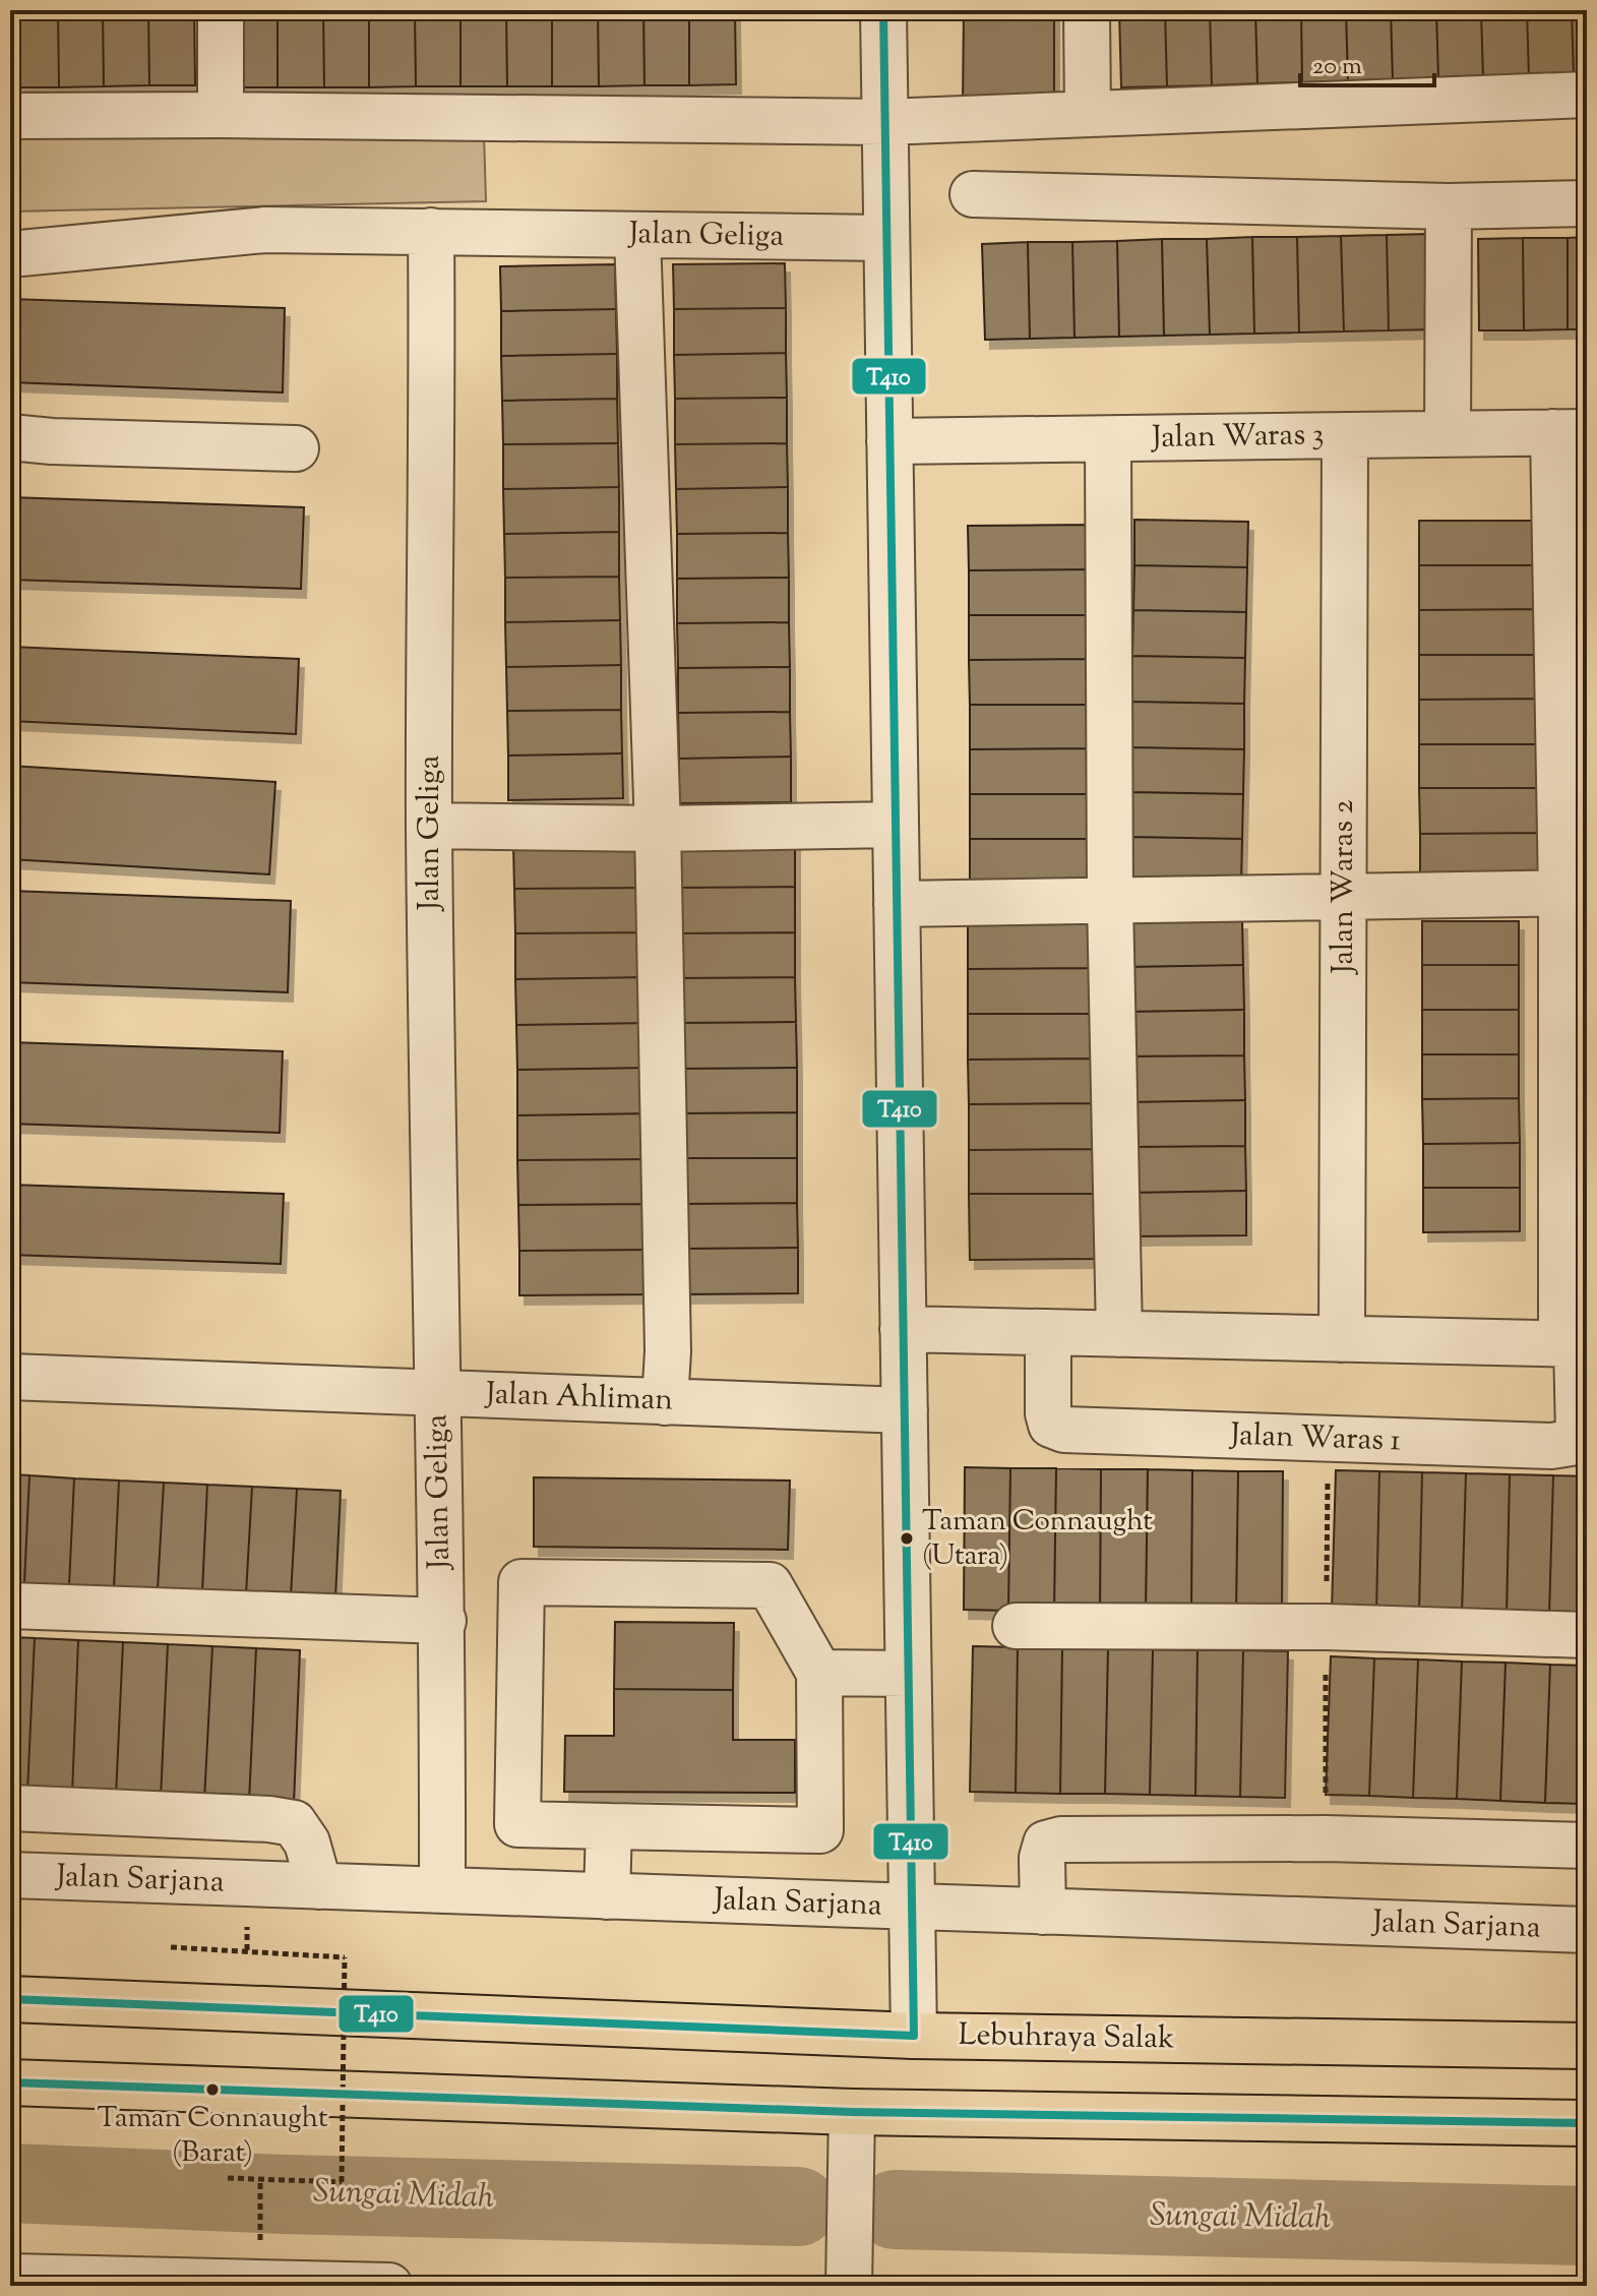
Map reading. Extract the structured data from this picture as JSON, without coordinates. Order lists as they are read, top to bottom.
{
  "streets": {
    "highway": ["Lebuhraya Salak"],
    "street": [
      "Jalan Geliga",
      "Jalan Waras 3",
      "Jalan Waras 2",
      "Jalan Ahliman",
      "Jalan Waras 1",
      "Jalan Sarjana"
    ]
  },
  "crossings": [
    ["Jalan Geliga", "Jalan Ahliman"],
    ["Jalan Geliga", "Jalan Sarjana"],
    ["Jalan Waras 3", "Jalan Waras 2"]
  ],
  "water": ["Sungai Midah"],
  "places": ["Taman Connaught (Utara)", "Taman Connaught (Barat)"],
  "lines": ["transit line T410"],
  "scale_bar": "20 m"
}
